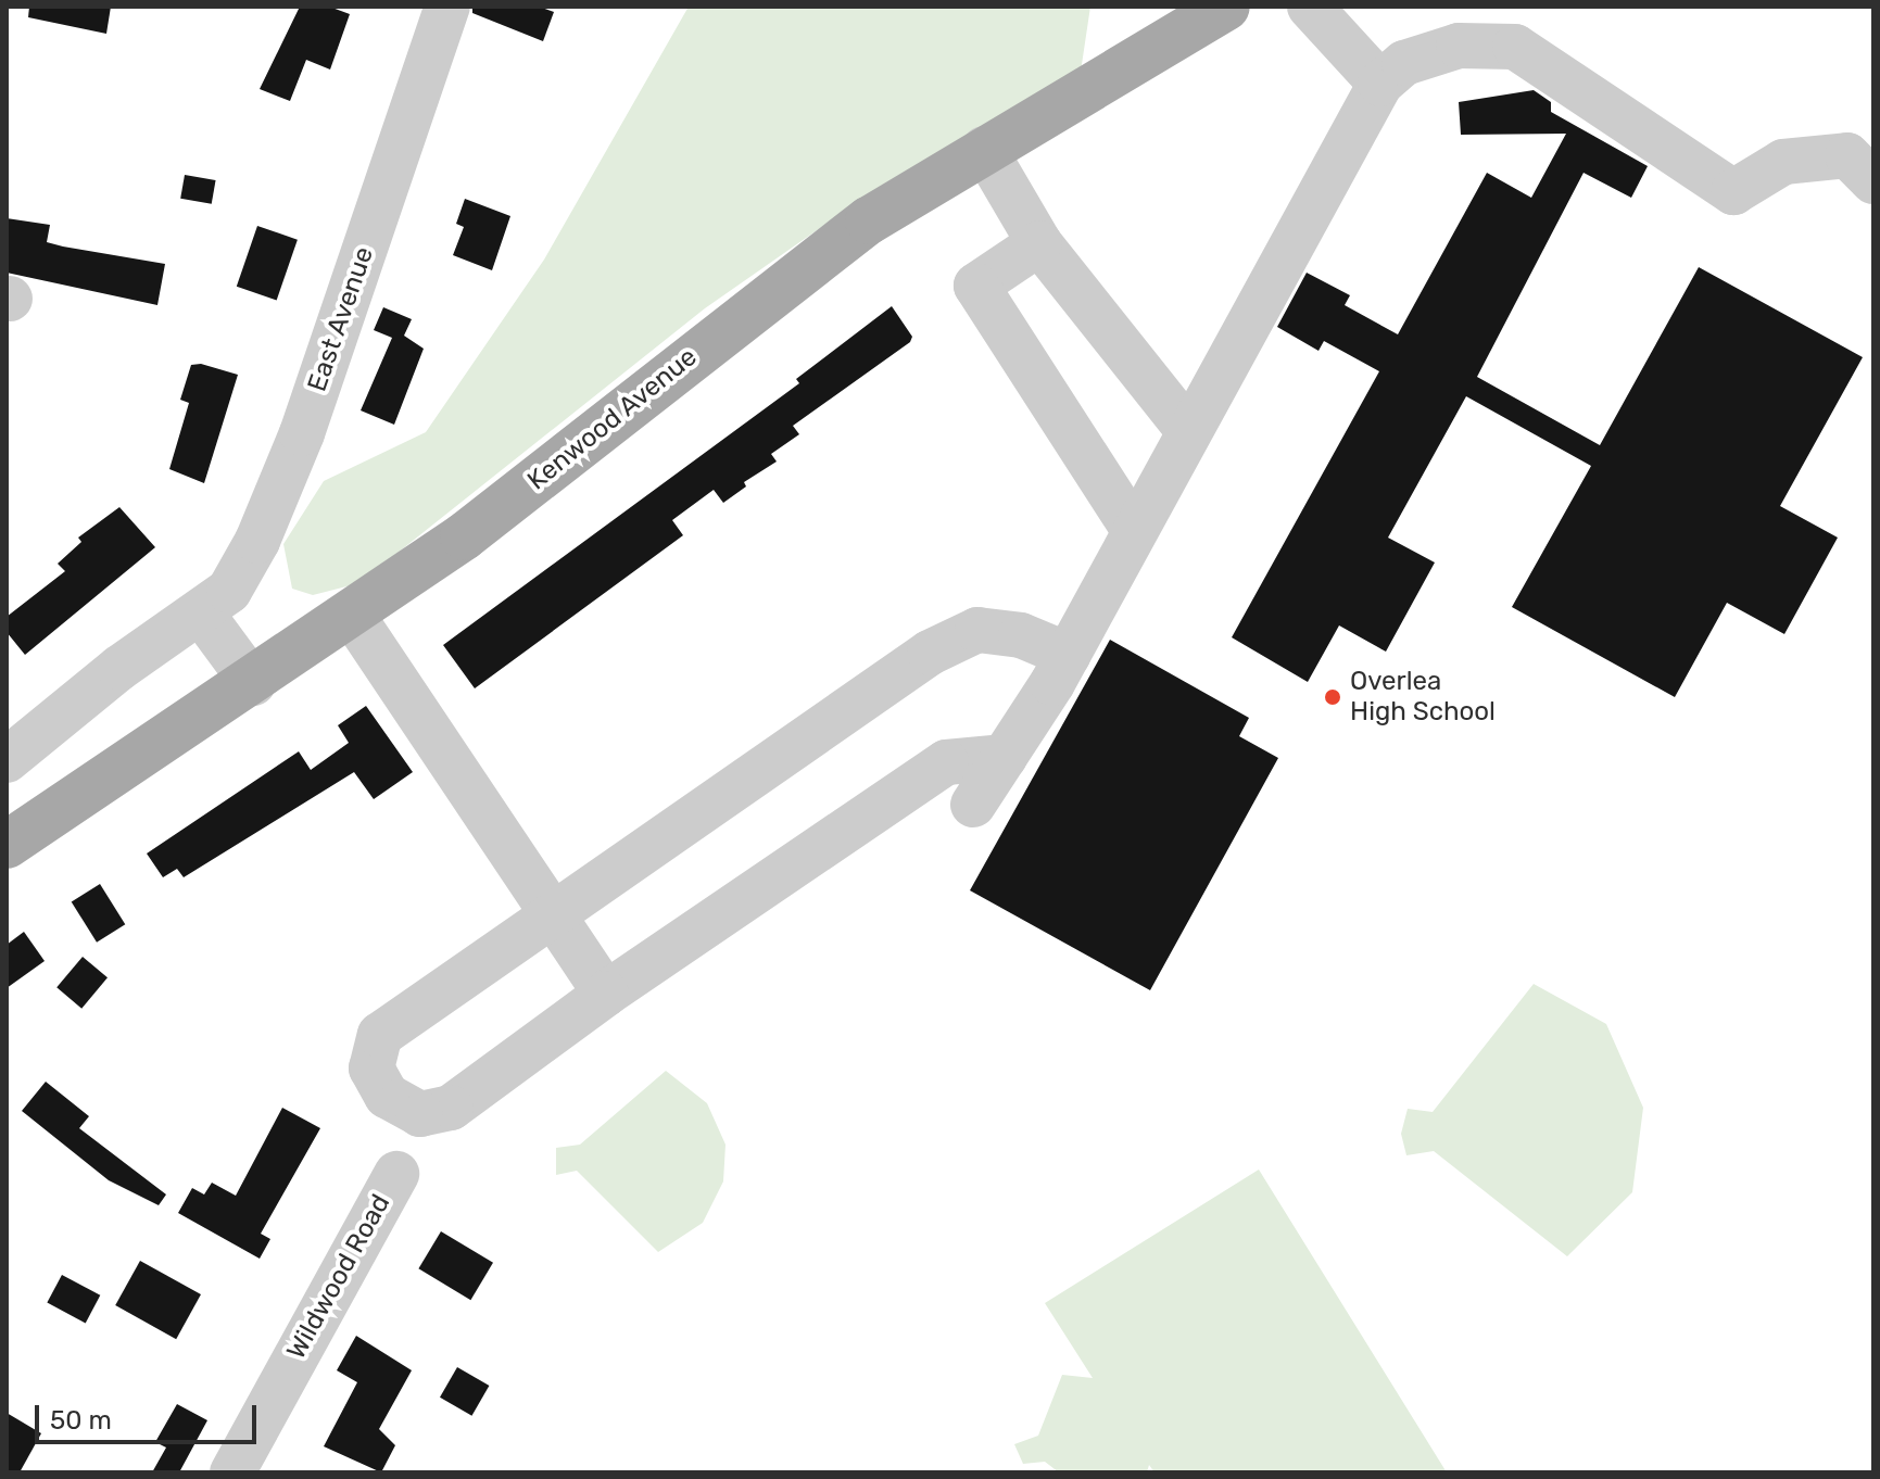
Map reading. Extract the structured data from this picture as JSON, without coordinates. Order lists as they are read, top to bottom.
{
  "streets": {
    "main road": ["Kenwood Avenue"],
    "street": ["East Avenue", "Wildwood Road"]
  },
  "places": ["Overlea High School"],
  "scale_bar": "50 m"
}
